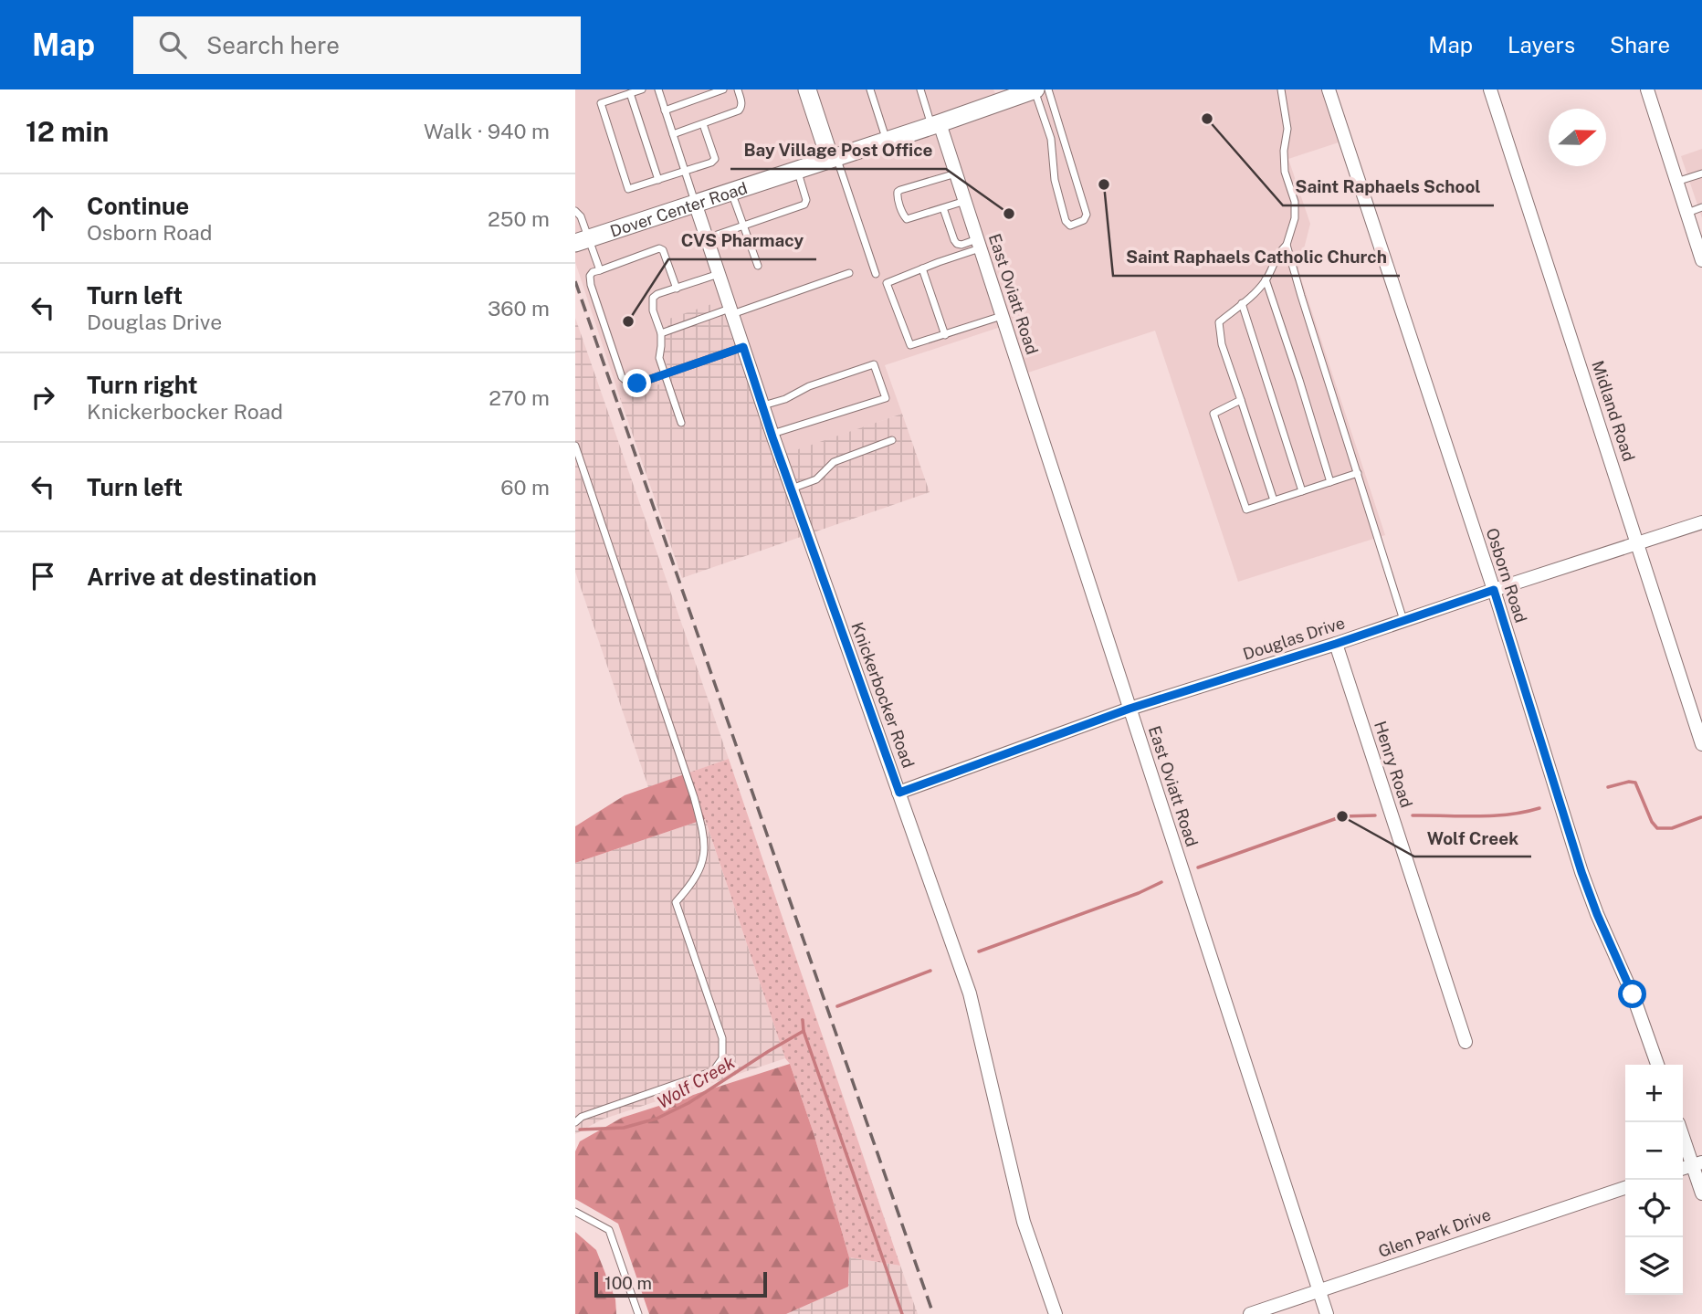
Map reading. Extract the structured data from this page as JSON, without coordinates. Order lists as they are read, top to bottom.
{
  "streets": {
    "street": [
      "Dover Center Road",
      "East Oviatt Road",
      "Midland Road",
      "Osborn Road",
      "Douglas Drive",
      "Knickerbocker Road",
      "Henry Road",
      "Glen Park Drive"
    ]
  },
  "crossings": [
    ["Dover Center Road", "East Oviatt Road"],
    ["Dover Center Road", "Knickerbocker Road"],
    ["East Oviatt Road", "Douglas Drive"],
    ["East Oviatt Road", "Glen Park Drive"],
    ["Midland Road", "Douglas Drive"],
    ["Osborn Road", "Douglas Drive"],
    ["Douglas Drive", "Knickerbocker Road"],
    ["Douglas Drive", "Henry Road"]
  ],
  "water": ["Wolf Creek"],
  "places": [
    "Saint Raphaels School",
    "Saint Raphaels Catholic Church",
    "Bay Village Post Office",
    "CVS Pharmacy",
    "Wolf Creek"
  ],
  "scale_bar": "100 m",
  "north": "right",
  "page": {
    "header": "Map",
    "search": "Search here",
    "nav": ["Map", "Layers", "Share"],
    "heading": ["12 min", "Walk · 940 m"],
    "list": [
      ["Continue", "Osborn Road", "250 m"],
      ["Turn left", "Douglas Drive", "360 m"],
      ["Turn right", "Knickerbocker Road", "270 m"],
      ["Turn left", "60 m"],
      "Arrive at destination"
    ],
    "map_buttons": ["+", "−"],
    "scale": "100 m"
  }
}
